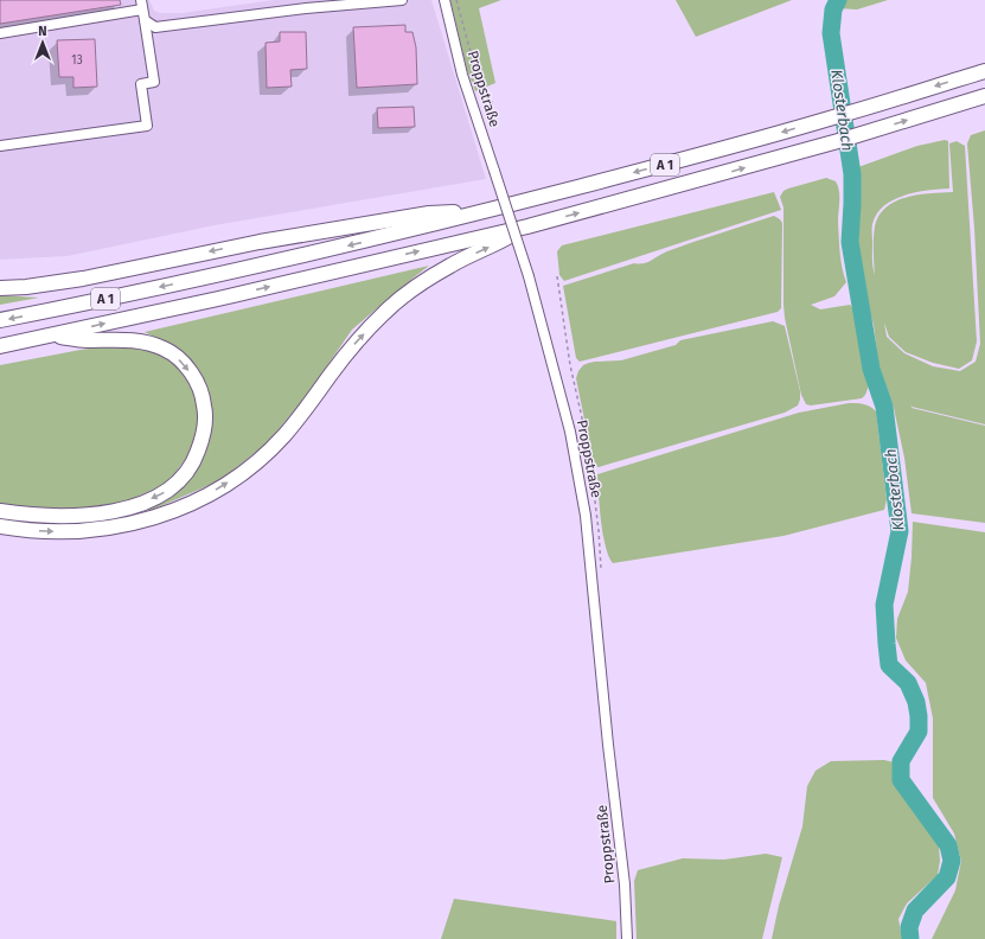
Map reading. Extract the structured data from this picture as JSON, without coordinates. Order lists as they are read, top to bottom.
{
  "streets": {
    "highway": ["A 1"],
    "street": ["Proppstraße"]
  },
  "water": ["Klosterbach"],
  "house_numbers": ["13"],
  "north": "top"
}
